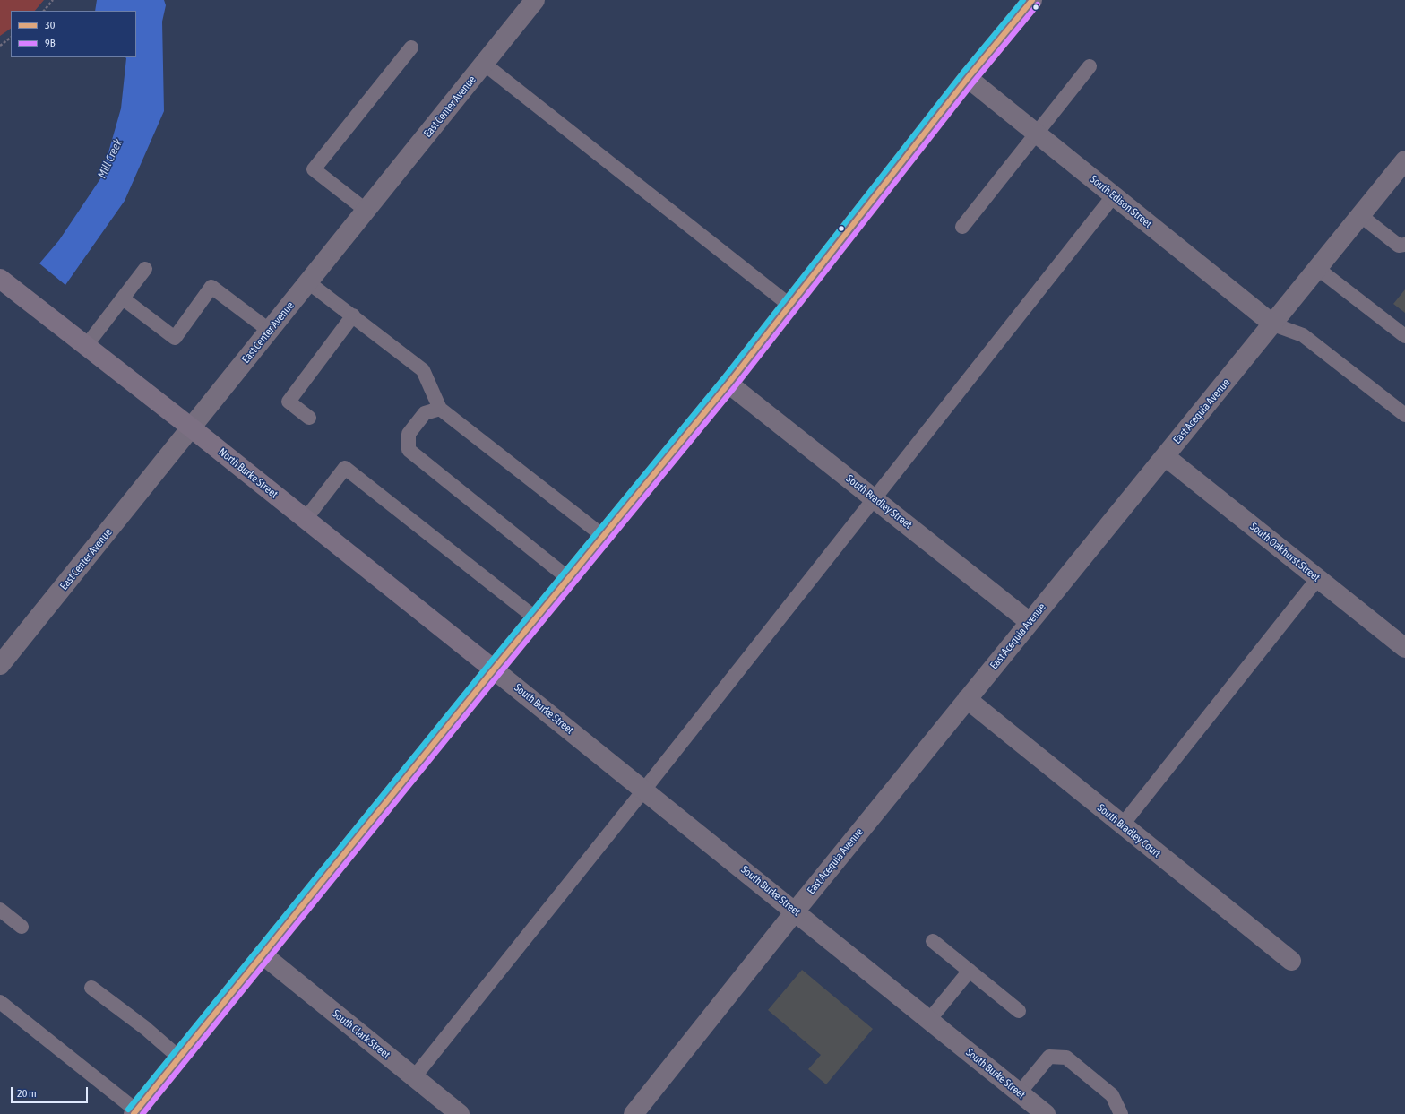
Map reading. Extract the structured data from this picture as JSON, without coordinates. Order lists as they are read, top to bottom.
{
  "streets": {
    "street": [
      "East Center Avenue",
      "South Edison Street",
      "East Acequia Avenue",
      "North Burke Street",
      "South Bradley Street",
      "South Oakhurst Street",
      "South Burke Street",
      "South Bradley Court",
      "South Clark Street"
    ]
  },
  "crossings": [
    ["East Center Avenue", "North Burke Street"],
    ["South Edison Street", "East Acequia Avenue"],
    ["East Acequia Avenue", "South Bradley Street"],
    ["East Acequia Avenue", "South Oakhurst Street"],
    ["East Acequia Avenue", "South Burke Street"],
    ["East Acequia Avenue", "South Bradley Court"],
    ["North Burke Street", "South Burke Street"]
  ],
  "water": ["Mill Creek"],
  "lines": ["transit line 30", "transit line 9B"],
  "legend": ["30", "9B"],
  "scale_bar": "20 m"
}
